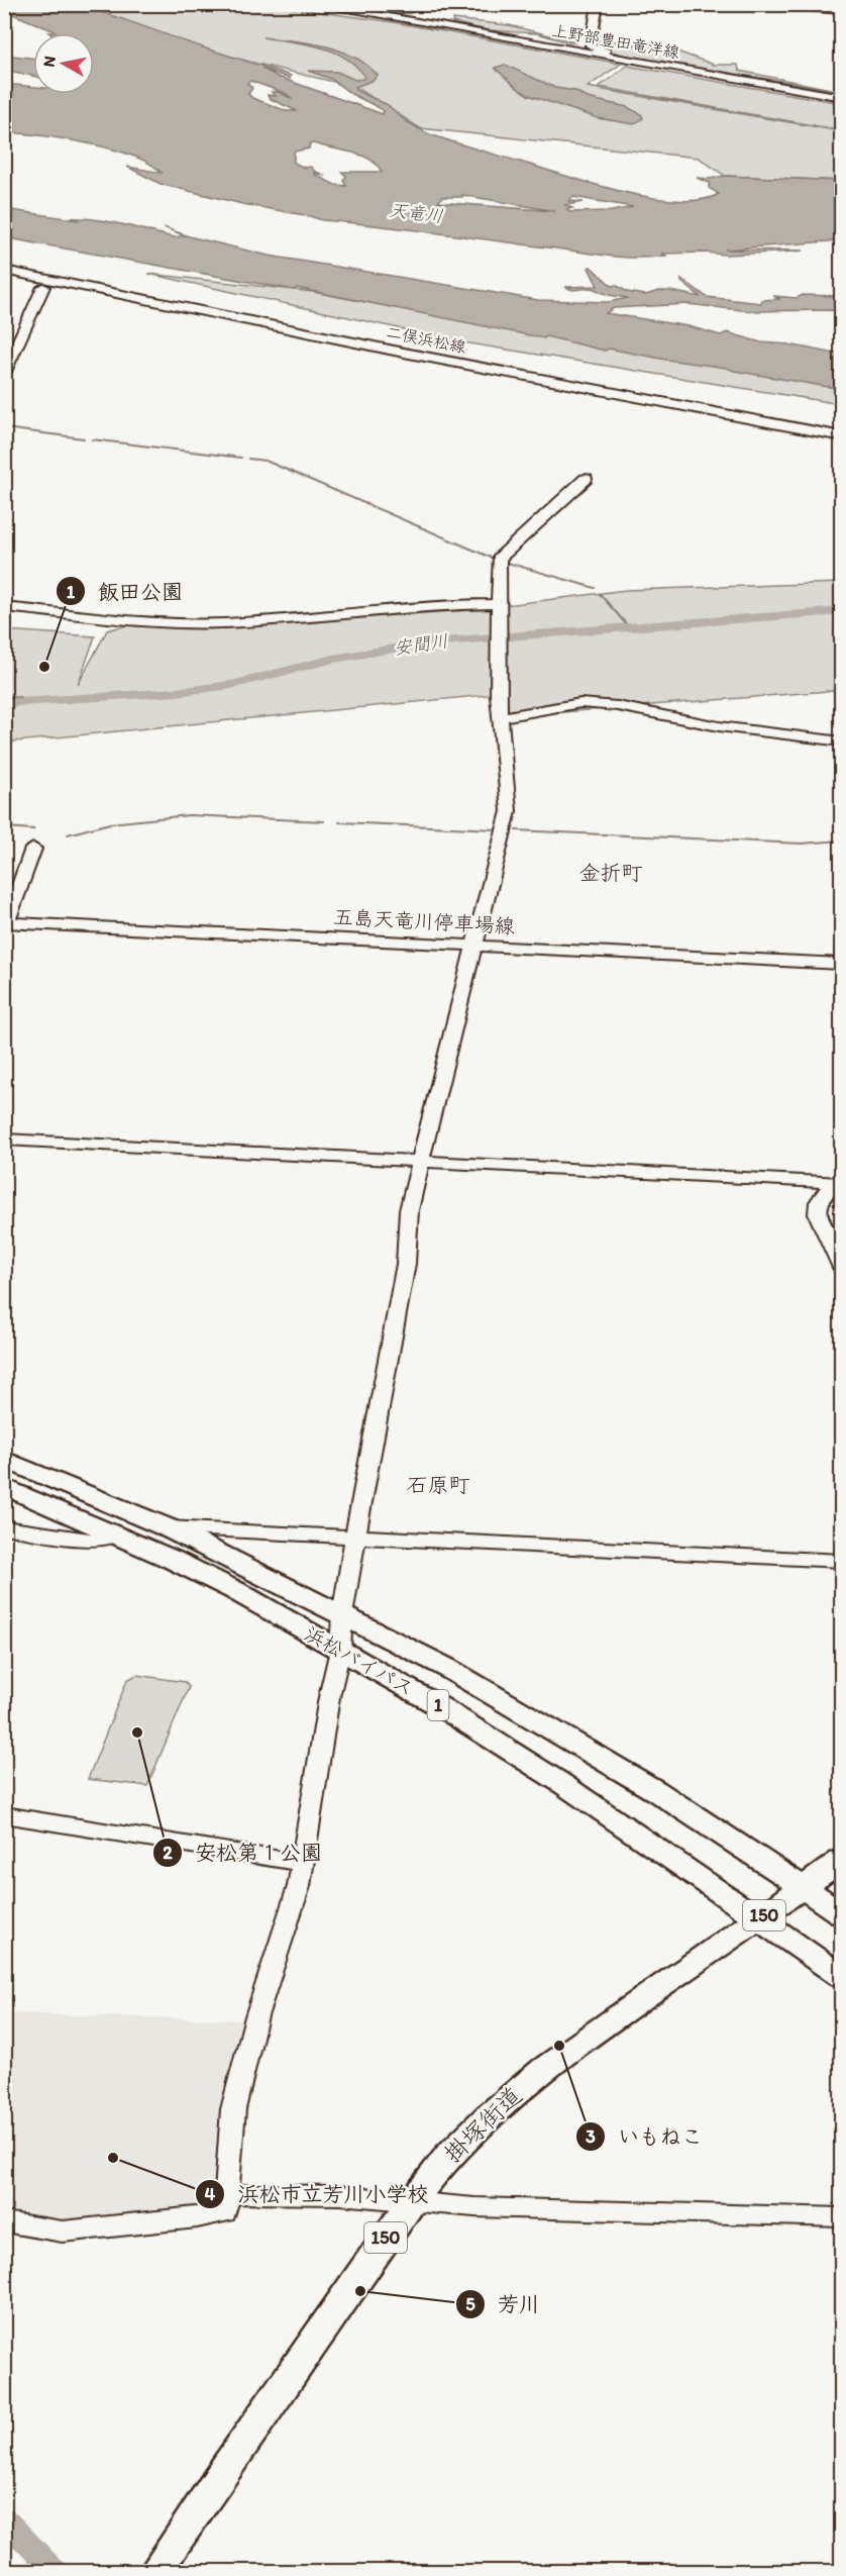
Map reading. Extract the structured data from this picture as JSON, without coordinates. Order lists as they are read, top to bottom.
{
  "streets": {
    "highway": [
      "浜松バイパス",
      "1",
      "150",
      "掛塚街道"
    ],
    "street": ["上野部豊田竜洋線", "二俣浜松線", "五島天竜川停車場線"]
  },
  "crossings": [
    ["浜松バイパス", "掛塚街道"]
  ],
  "districts": ["金折町", "石原町"],
  "water": ["天竜川", "安間川"],
  "places": [
    "飯田公園",
    "安松第１公園",
    "いもねこ",
    "浜松市立芳川小学校",
    "芳川"
  ],
  "north": "left"
}
